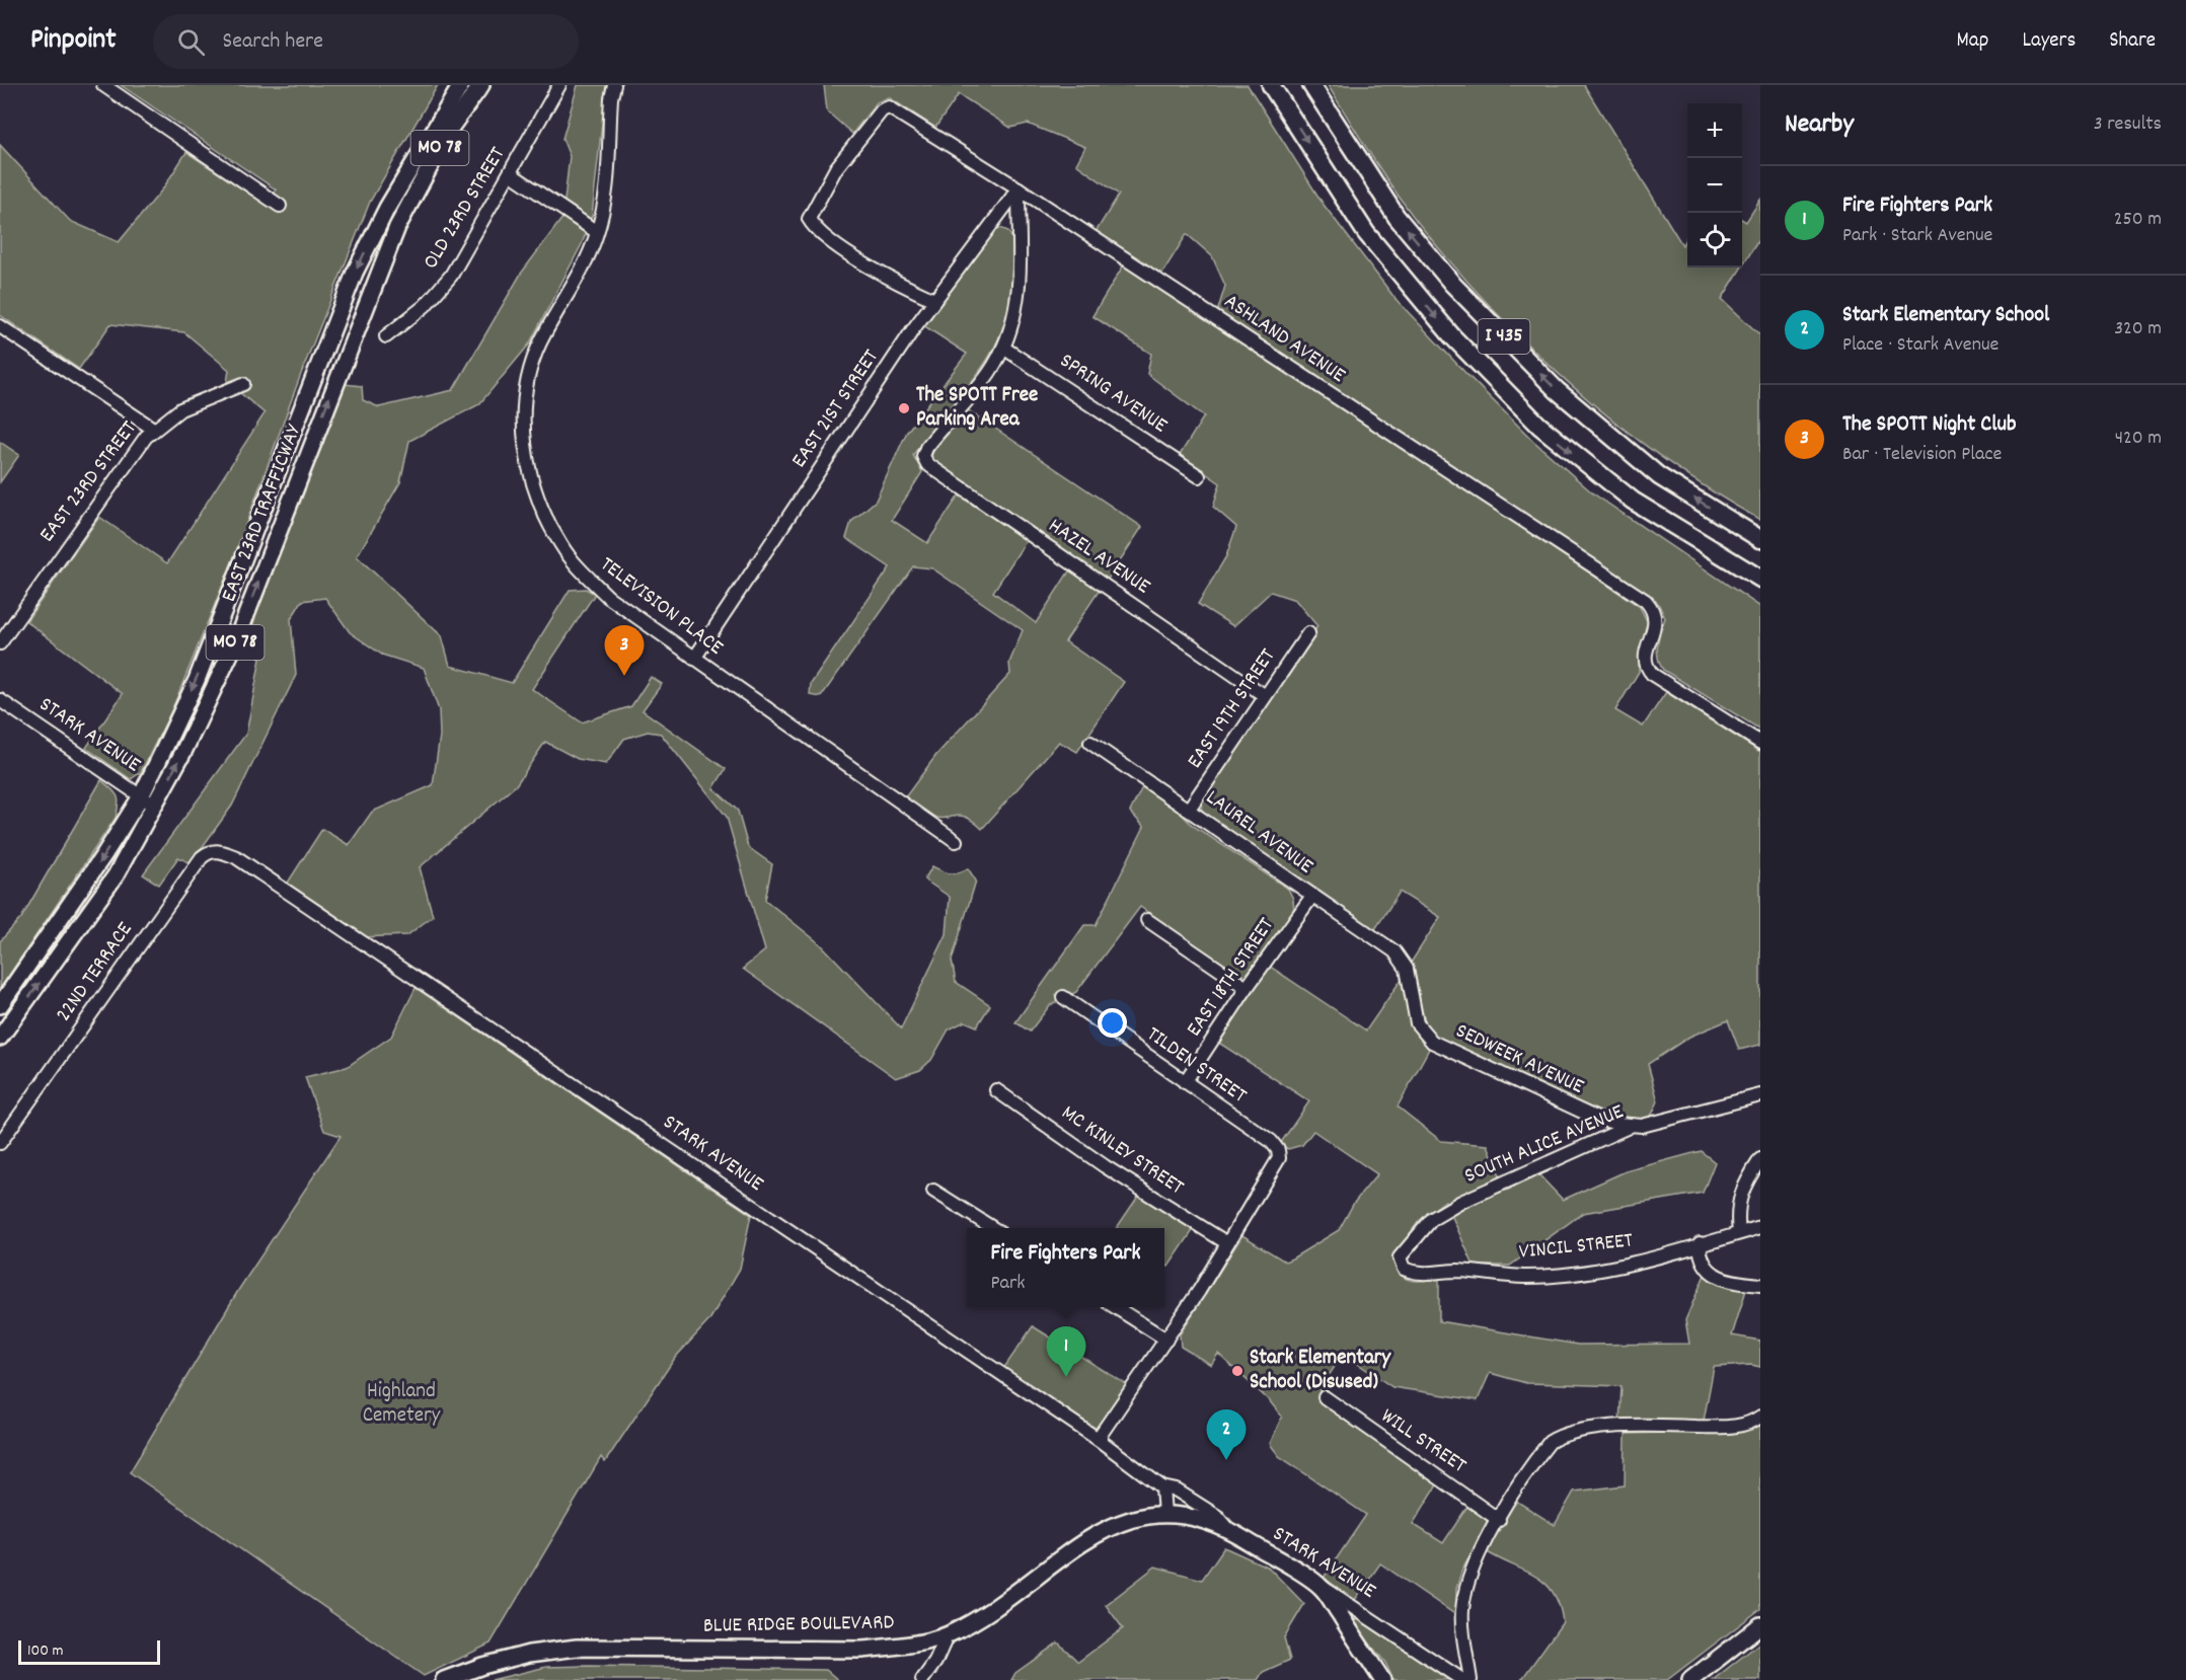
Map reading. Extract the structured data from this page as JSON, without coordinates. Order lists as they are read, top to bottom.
{
  "streets": {
    "highway": ["I 435"],
    "main road": [
      "MO 78",
      "EAST 23RD TRAFFICWAY",
      "STARK AVENUE",
      "BLUE RIDGE BOULEVARD"
    ],
    "street": [
      "OLD 23RD STREET",
      "ASHLAND AVENUE",
      "SPRING AVENUE",
      "EAST 21ST STREET",
      "EAST 23RD STREET",
      "HAZEL AVENUE",
      "TELEVISION PLACE",
      "EAST 19TH STREET",
      "LAUREL AVENUE",
      "22ND TERRACE",
      "EAST 18TH STREET",
      "SEDWEEK AVENUE",
      "TILDEN STREET",
      "SOUTH ALICE AVENUE",
      "MC KINLEY STREET",
      "VINCIL STREET",
      "WILL STREET"
    ]
  },
  "crossings": [
    ["ASHLAND AVENUE", "EAST 21ST STREET"],
    ["SPRING AVENUE", "HAZEL AVENUE"],
    ["EAST 21ST STREET", "TELEVISION PLACE"],
    ["EAST 23RD TRAFFICWAY", "STARK AVENUE"],
    ["HAZEL AVENUE", "EAST 19TH STREET"],
    ["EAST 19TH STREET", "LAUREL AVENUE"],
    ["STARK AVENUE", "22ND TERRACE"],
    ["STARK AVENUE", "BLUE RIDGE BOULEVARD"],
    ["LAUREL AVENUE", "EAST 18TH STREET"],
    ["LAUREL AVENUE", "SEDWEEK AVENUE"],
    ["EAST 18TH STREET", "TILDEN STREET"],
    ["SEDWEEK AVENUE", "SOUTH ALICE AVENUE"],
    ["TILDEN STREET", "MC KINLEY STREET"],
    ["SOUTH ALICE AVENUE", "VINCIL STREET"]
  ],
  "parks": ["Highland Cemetery"],
  "places": ["The SPOTT Free Parking Area", "Stark Elementary School (Disused)"],
  "scale_bar": "100 m",
  "page": {
    "header": "Pinpoint",
    "search": "Search here",
    "nav": ["Map", "Layers", "Share"],
    "heading": ["Nearby", "3 results"],
    "map_buttons": ["+", "−"],
    "list": [
      {
        "mark": "1",
        "name": "Fire Fighters Park",
        "note": "Park · Stark Avenue",
        "value": "250 m"
      },
      {
        "mark": "2",
        "name": "Stark Elementary School",
        "note": "Place · Stark Avenue",
        "value": "320 m"
      },
      {
        "mark": "3",
        "name": "The SPOTT Night Club",
        "note": "Bar · Television Place",
        "value": "420 m"
      }
    ],
    "pins": ["3", "1", "2"],
    "popup": ["Fire Fighters Park", "Park"],
    "scale": "100 m"
  }
}
